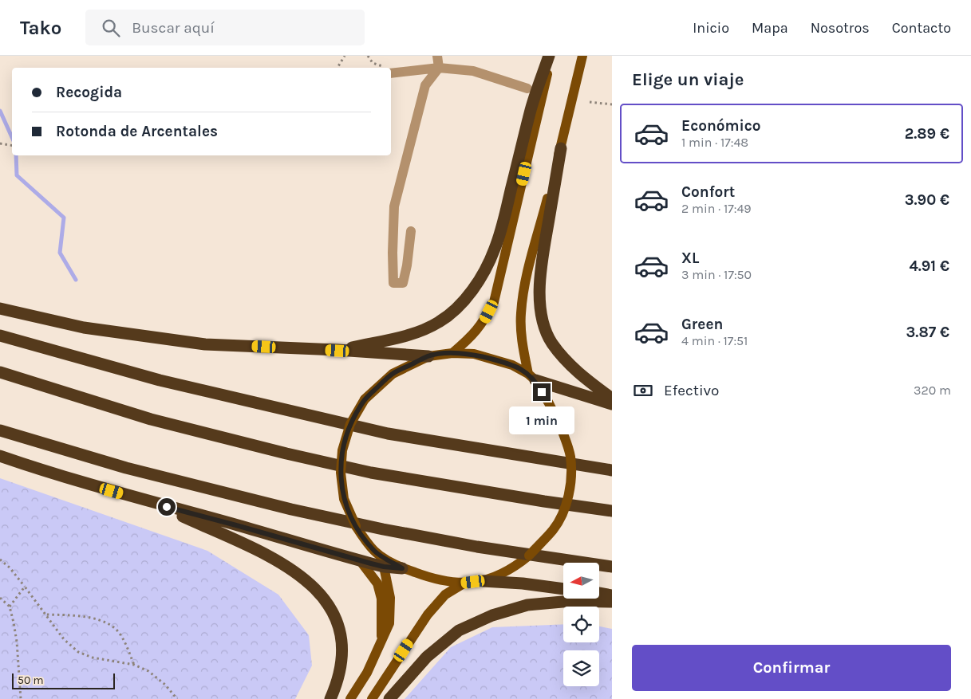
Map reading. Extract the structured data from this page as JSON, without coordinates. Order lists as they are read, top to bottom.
{
  "scale_bar": "50 m",
  "north": "left",
  "page": {
    "header": "Tako",
    "search": "Buscar aquí",
    "nav": [
      "Inicio",
      "Mapa",
      "Nosotros",
      "Contacto"
    ],
    "heading": "Elige un viaje",
    "banner": ["Recogida", "Rotonda de Arcentales"],
    "list": [
      {
        "name": "Económico",
        "note": "1 min · 17:48",
        "value": "2.89 €"
      },
      {
        "name": "Confort",
        "note": "2 min · 17:49",
        "value": "3.90 €"
      },
      {
        "name": "XL",
        "note": "3 min · 17:50",
        "value": "4.91 €"
      },
      {
        "name": "Green",
        "note": "4 min · 17:51",
        "value": "3.87 €"
      }
    ],
    "pay": ["Efectivo", "320 m"],
    "bubble": "1 min",
    "buttons": "Confirmar",
    "scale": "50 m"
  }
}
